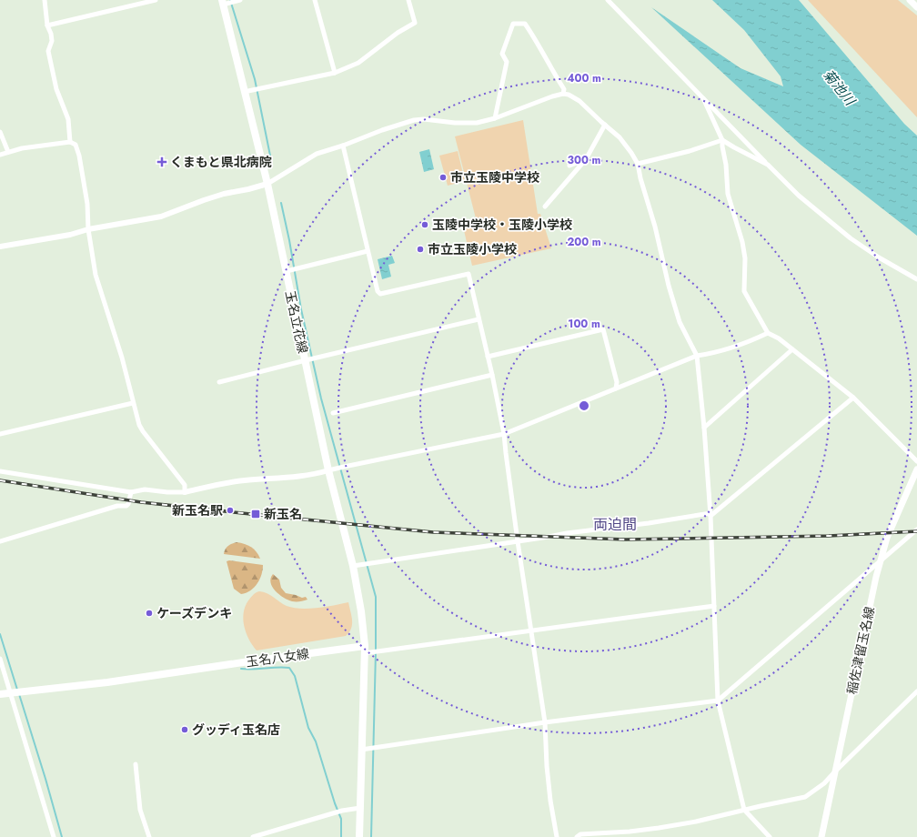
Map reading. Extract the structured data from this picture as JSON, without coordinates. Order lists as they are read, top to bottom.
{
  "streets": {
    "main road": ["玉名立花線", "稲佐津留玉名線", "玉名八女線"]
  },
  "crossings": [
    ["玉名立花線", "玉名八女線"]
  ],
  "districts": ["両迫間"],
  "water": ["菊池川"],
  "places": {
    "health": ["くまもと県北病院"],
    "other": [
      "市立玉陵中学校",
      "玉陵中学校・玉陵小学校",
      "市立玉陵小学校",
      "新玉名駅",
      "ケーズデンキ",
      "グッディ玉名店"
    ],
    "transit": ["新玉名"]
  },
  "rings": [
    "400 m",
    "300 m",
    "200 m",
    "100 m"
  ]
}
